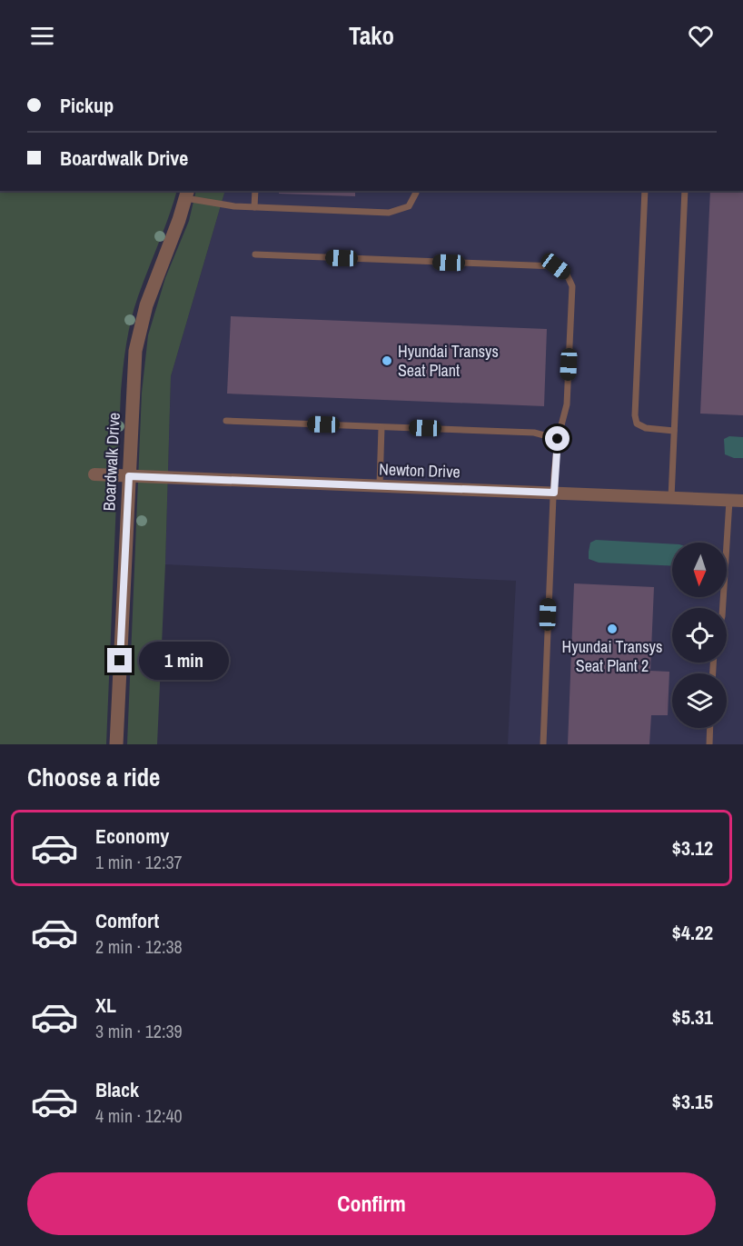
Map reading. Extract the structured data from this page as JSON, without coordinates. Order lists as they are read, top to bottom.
{
  "streets": {
    "street": ["Boardwalk Drive", "Newton Drive"]
  },
  "crossings": [
    ["Boardwalk Drive", "Newton Drive"]
  ],
  "places": ["Hyundai Transys Seat Plant", "Hyundai Transys Seat Plant 2"],
  "north": "bottom",
  "page": {
    "header": "Tako",
    "banner": ["Pickup", "Boardwalk Drive"],
    "bubble": "1 min",
    "heading": "Choose a ride",
    "list": [
      {
        "name": "Economy",
        "note": "1 min · 12:37",
        "value": "$3.12"
      },
      {
        "name": "Comfort",
        "note": "2 min · 12:38",
        "value": "$4.22"
      },
      {
        "name": "XL",
        "note": "3 min · 12:39",
        "value": "$5.31"
      },
      {
        "name": "Black",
        "note": "4 min · 12:40",
        "value": "$3.15"
      }
    ],
    "buttons": "Confirm"
  }
}
